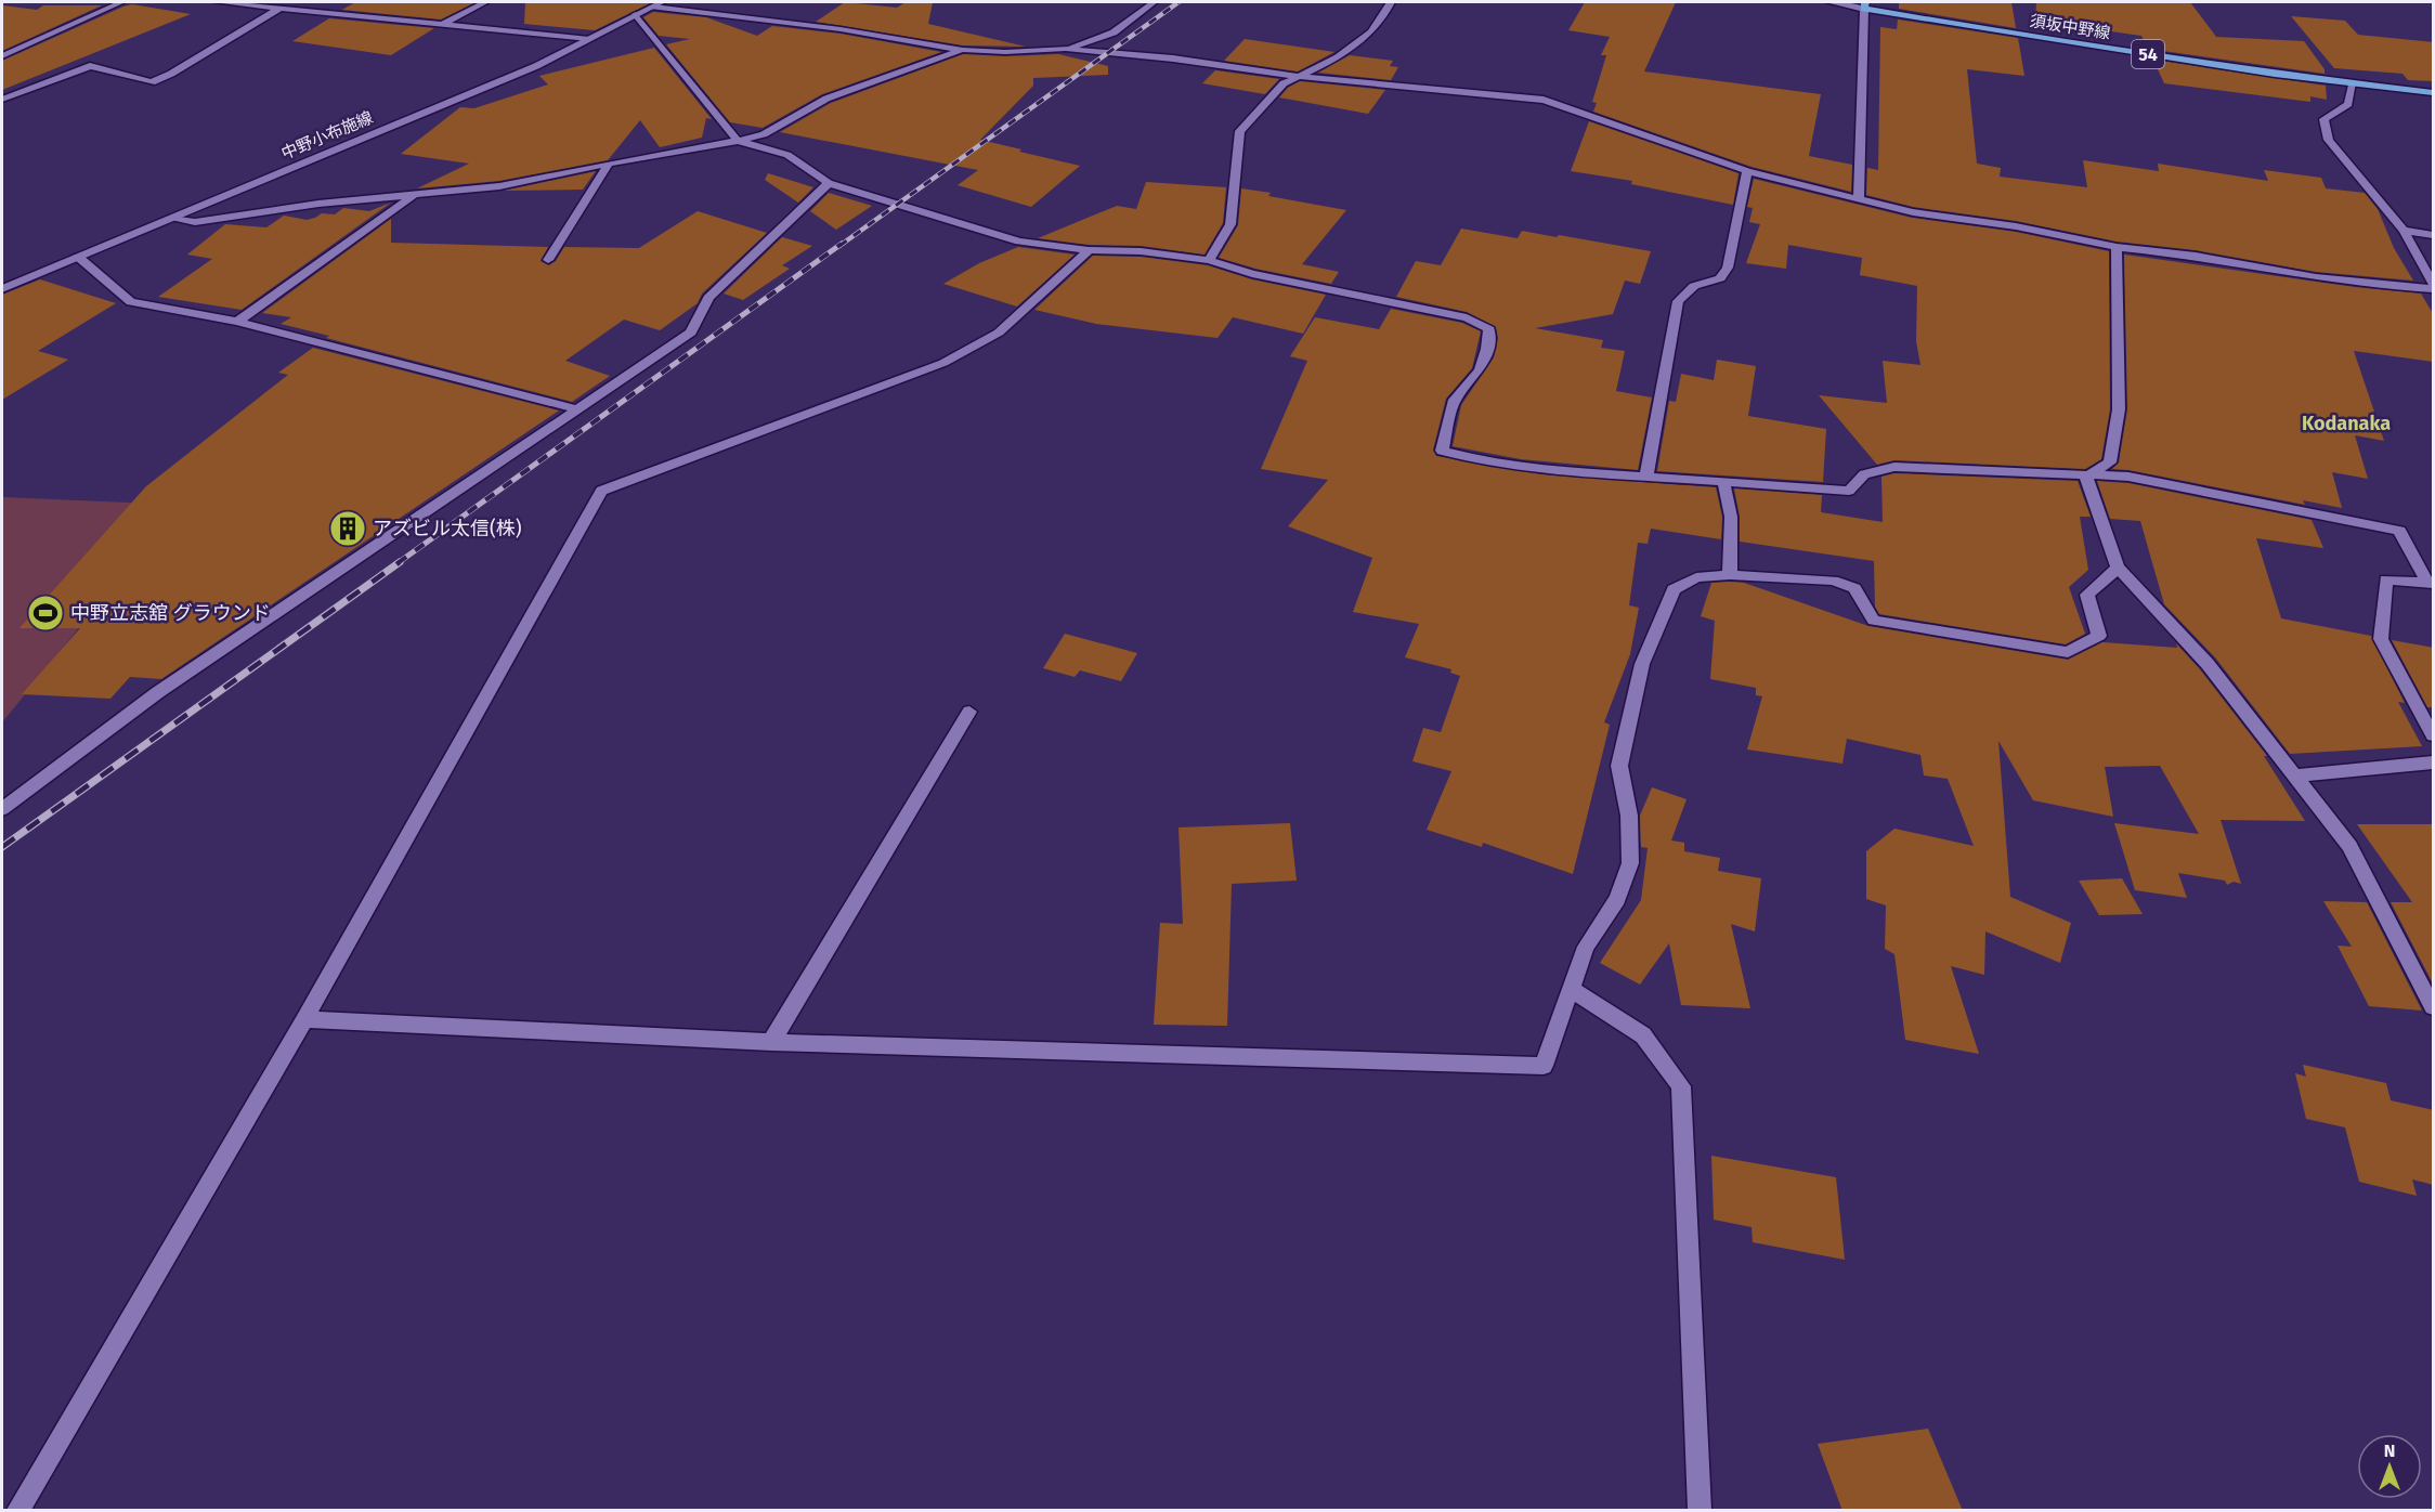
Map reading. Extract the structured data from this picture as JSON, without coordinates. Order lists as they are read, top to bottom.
{
  "streets": {
    "main road": ["須坂中野線", "54"],
    "street": ["中野小布施線"]
  },
  "districts": ["Kodanaka"],
  "places": {
    "building": ["アズビル太信(株)"],
    "sports": ["中野立志舘 グラウンド"]
  },
  "north": "top"
}
